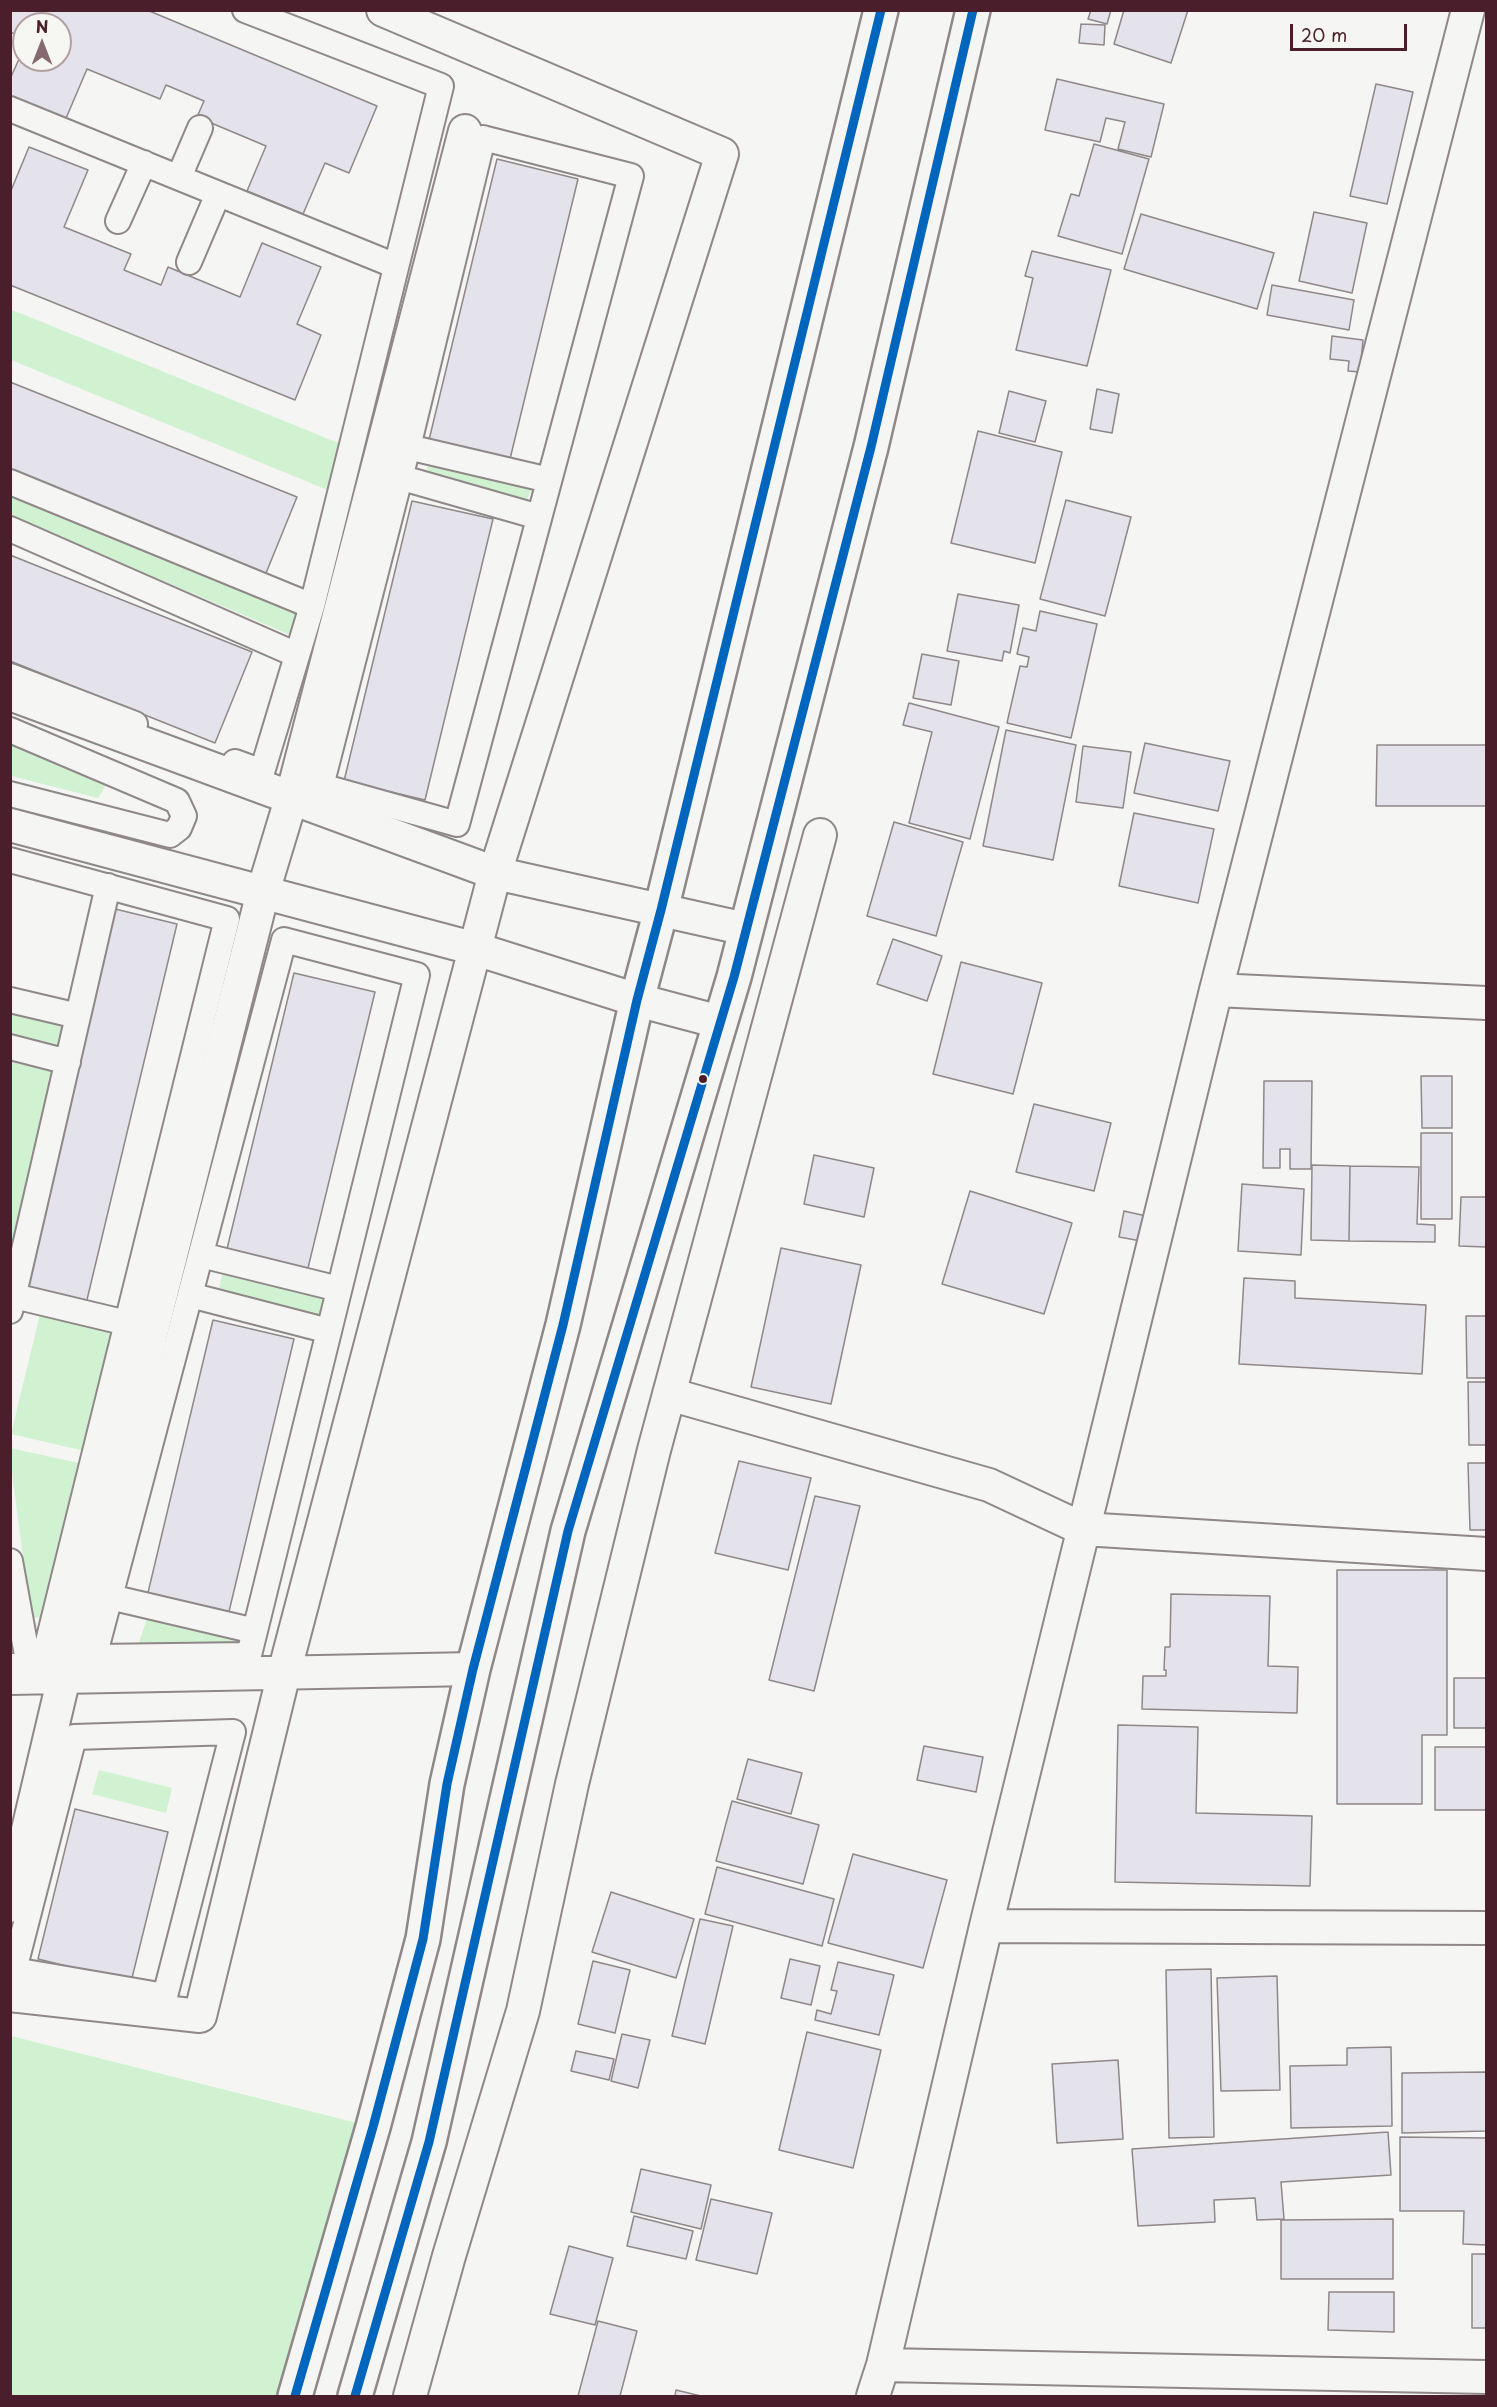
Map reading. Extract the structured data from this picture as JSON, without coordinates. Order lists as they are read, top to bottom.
{
  "scale_bar": "20 m",
  "north": "top"
}
